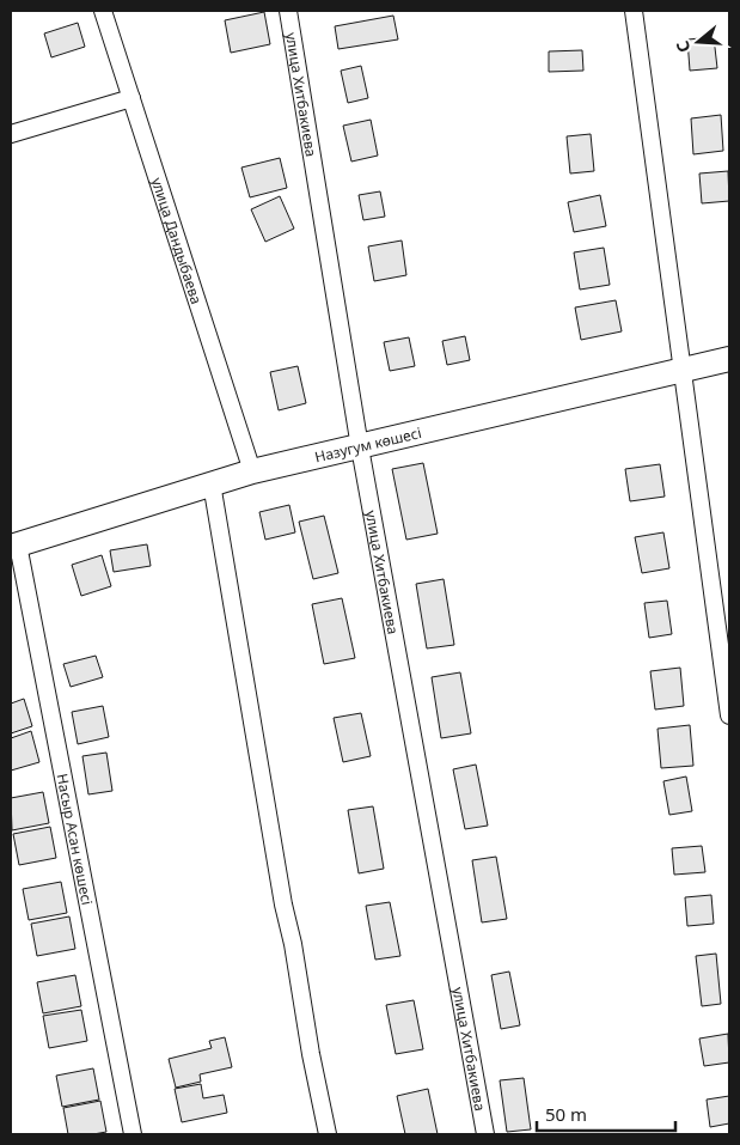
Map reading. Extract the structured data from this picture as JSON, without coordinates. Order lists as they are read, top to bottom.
{
  "streets": {
    "street": [
      "улица Хитбакиева",
      "улица Дандыбаева",
      "Назугум көшесі",
      "Насыр Асан көшесі"
    ]
  },
  "crossings": [
    ["улица Хитбакиева", "Назугум көшесі"],
    ["улица Дандыбаева", "Назугум көшесі"],
    ["Назугум көшесі", "Насыр Асан көшесі"]
  ],
  "scale_bar": "50 m",
  "north": "left"
}
